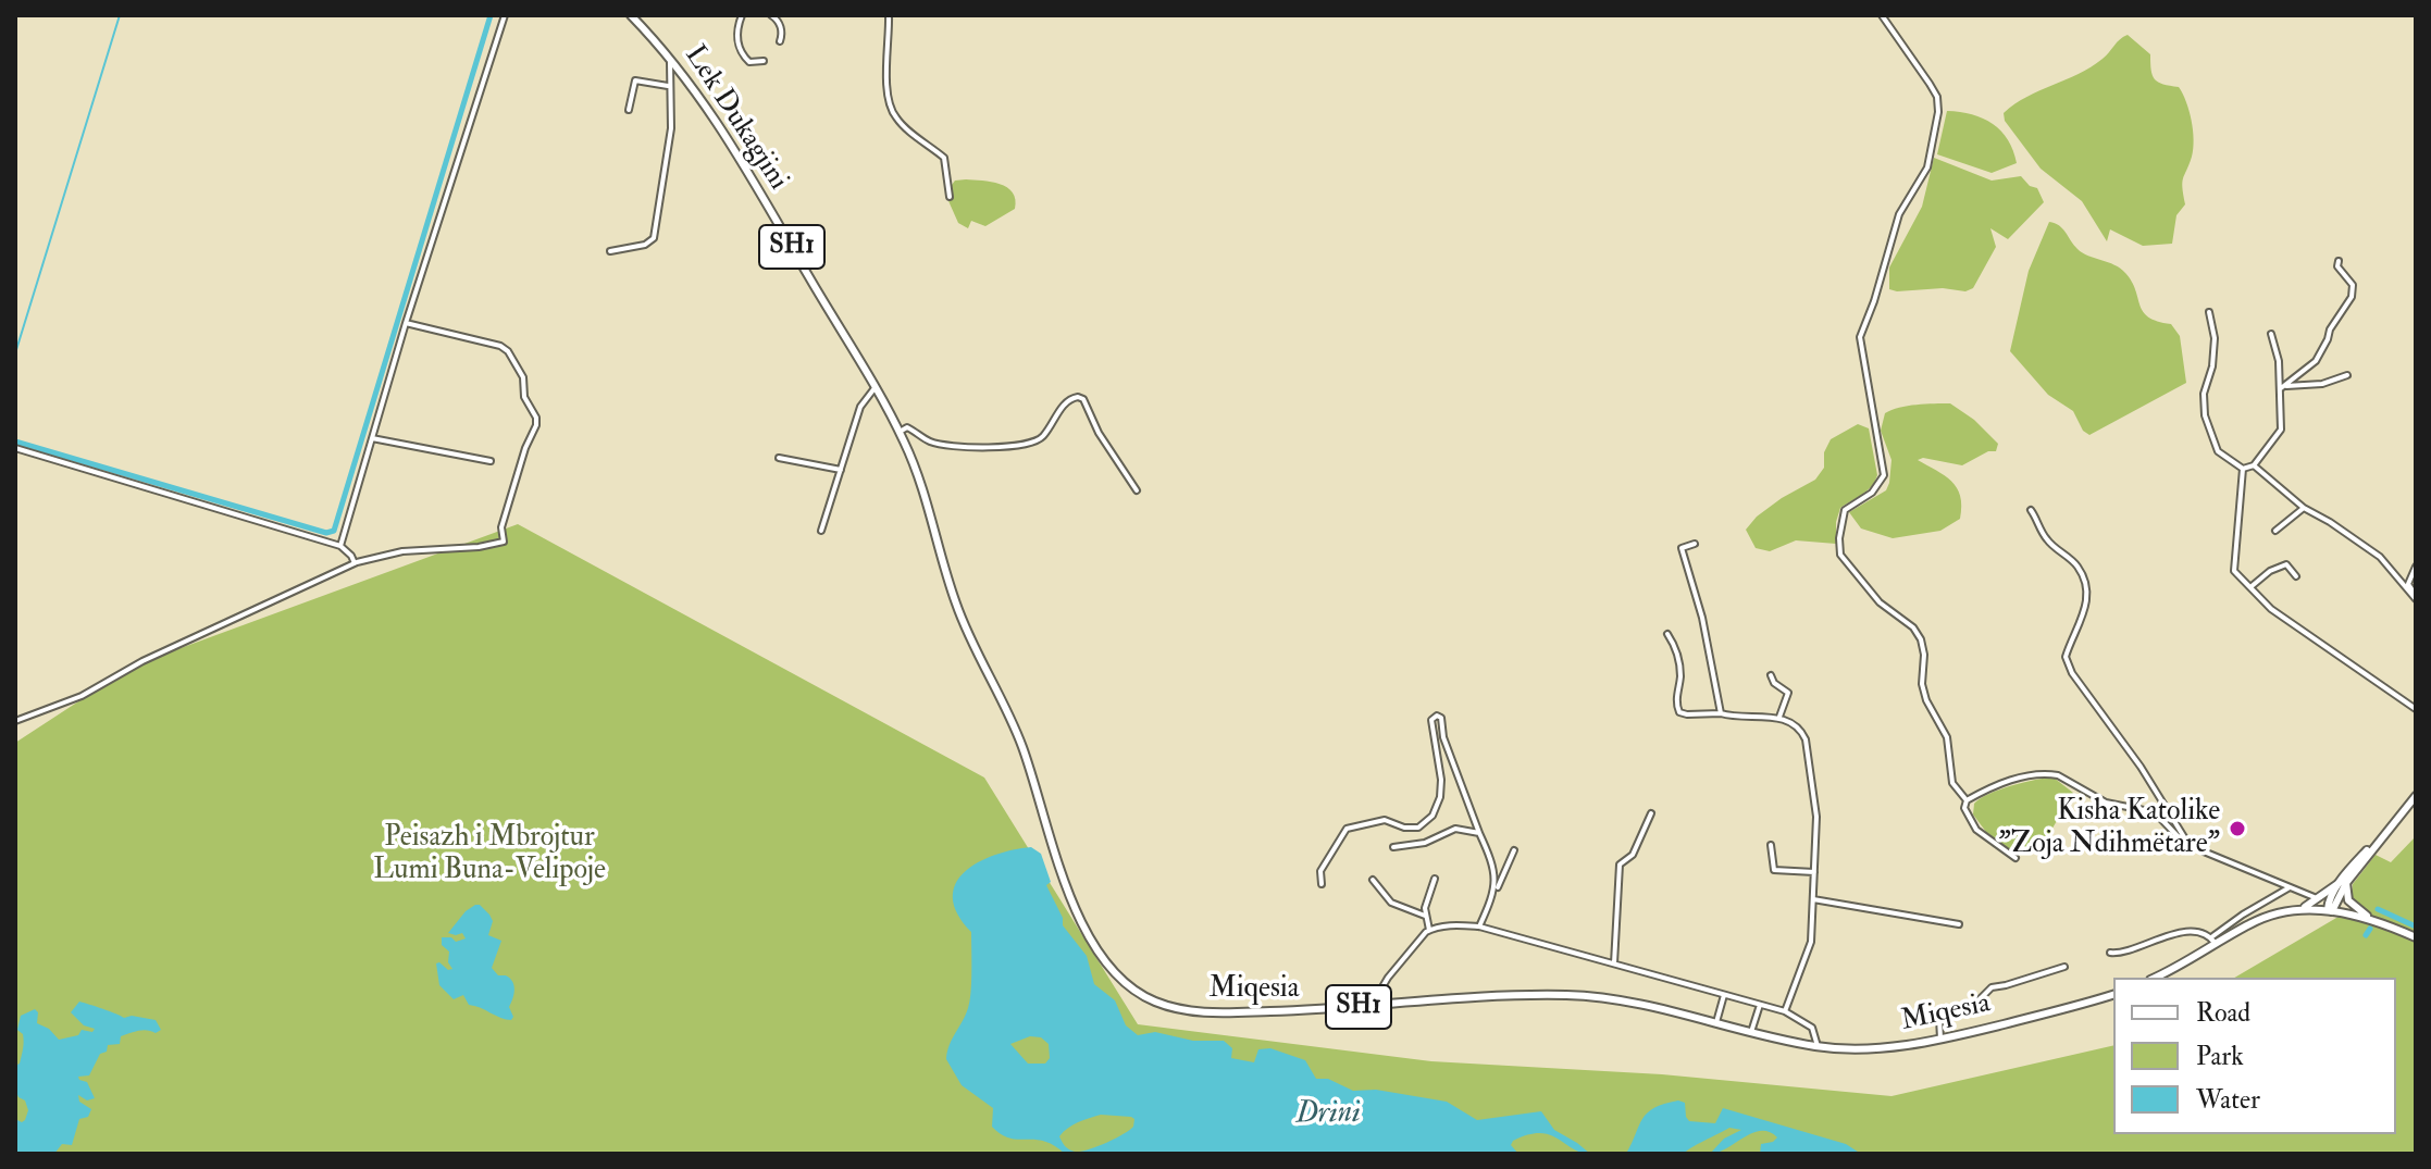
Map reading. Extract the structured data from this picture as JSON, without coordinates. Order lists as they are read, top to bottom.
{
  "streets": {
    "main road": ["Lek Dukagjini", "SH1", "Miqesia"]
  },
  "crossings": [
    ["Lek Dukagjini", "Miqesia"]
  ],
  "water": ["Drini"],
  "parks": ["Peisazh i Mbrojtur Lumi Buna-Velipoje"],
  "places": ["Kisha Katolike \"Zoja Ndihmëtare\""],
  "legend": ["Road", "Park", "Water"]
}
